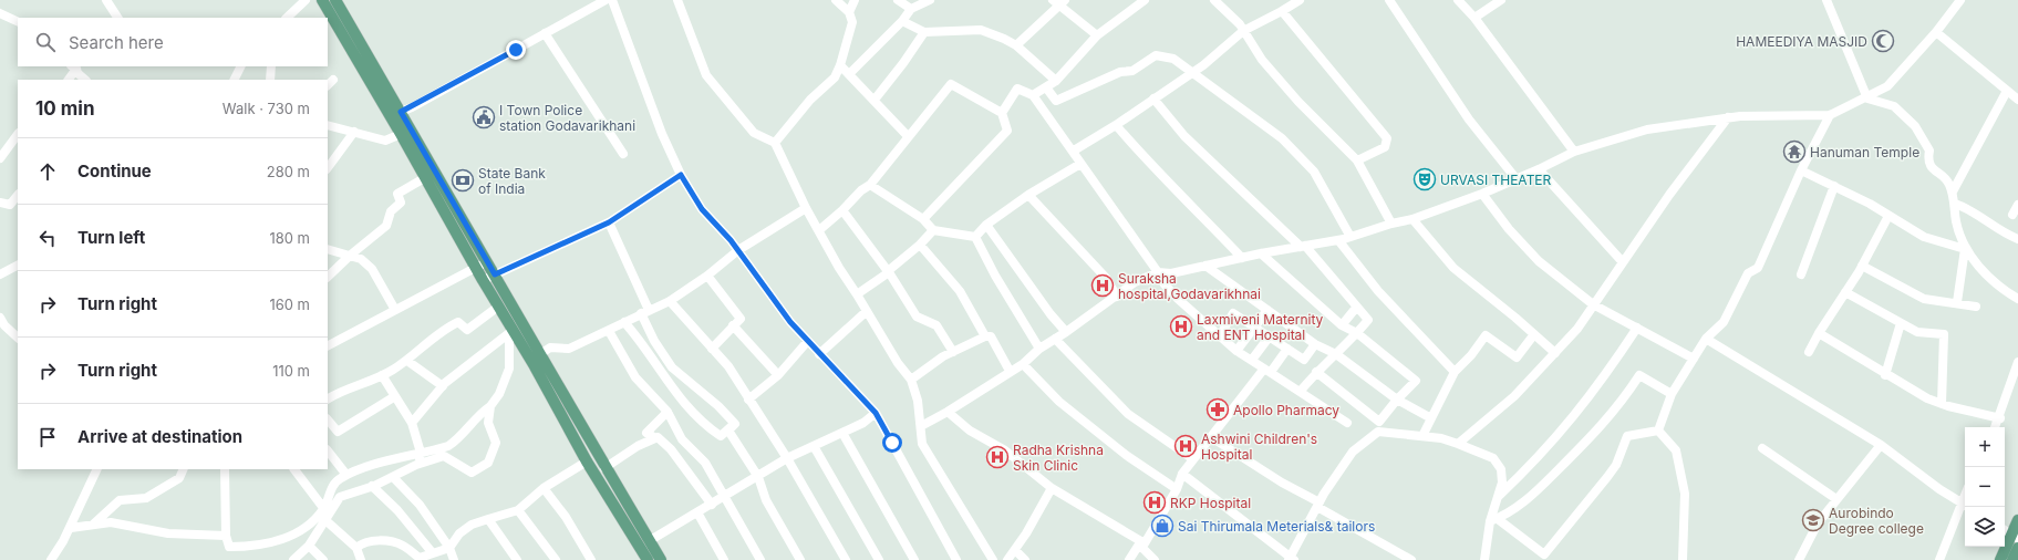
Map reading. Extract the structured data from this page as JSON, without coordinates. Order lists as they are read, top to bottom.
{
  "places": {
    "mosque": ["HAMEEDIYA MASJID"],
    "public building": ["I Town Police station Godavarikhani"],
    "temple": ["Hanuman Temple"],
    "theatre": ["URVASI THEATER"],
    "bank": ["State Bank of India"],
    "hospital": [
      "Suraksha hospital,Godavarikhnai",
      "Laxmiveni Maternity and ENT Hospital",
      "Ashwini Children's Hospital",
      "Radha Krishna Skin Clinic",
      "RKP Hospital"
    ],
    "pharmacy": ["Apollo Pharmacy"],
    "school or university": ["Aurobindo Degree college"],
    "shop": ["Sai Thirumala Meterials& tailors"]
  },
  "page": {
    "search": "Search here",
    "heading": ["10 min", "Walk · 730 m"],
    "list": [
      ["Continue", "280 m"],
      ["Turn left", "180 m"],
      ["Turn right", "160 m"],
      ["Turn right", "110 m"],
      "Arrive at destination"
    ],
    "map_buttons": ["+", "−"]
  }
}
